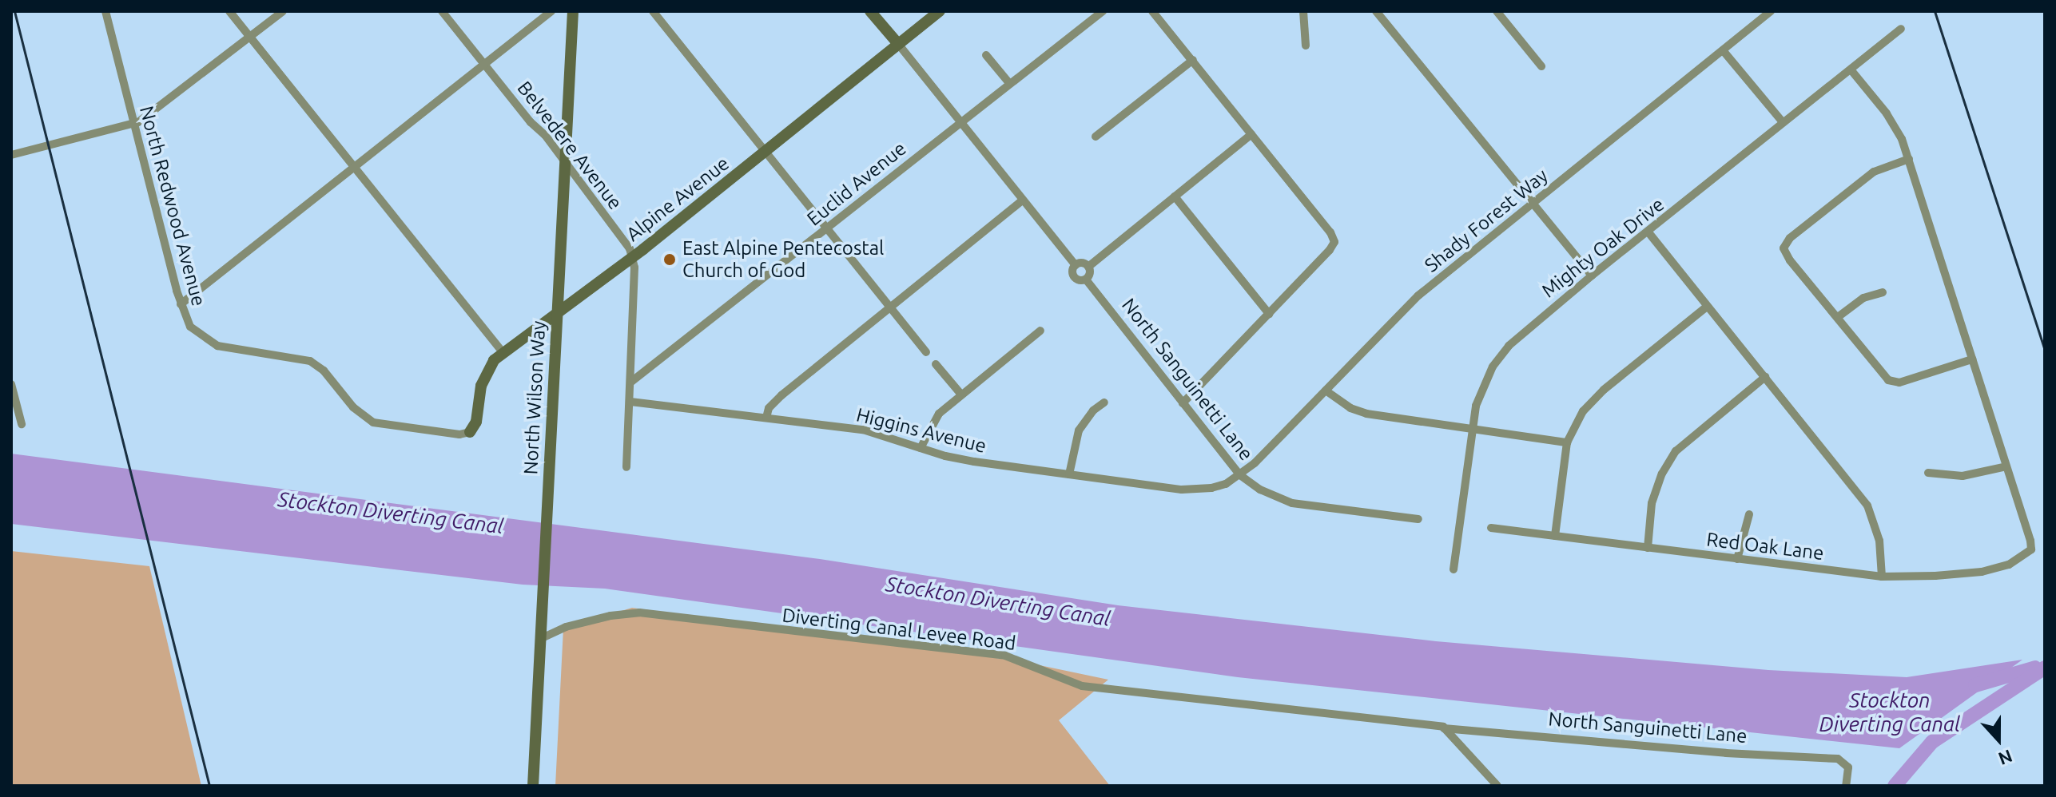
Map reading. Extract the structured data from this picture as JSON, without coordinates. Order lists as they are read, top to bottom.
{
  "streets": {
    "main road": ["Alpine Avenue", "North Wilson Way"],
    "street": [
      "Belvedere Avenue",
      "Euclid Avenue",
      "North Redwood Avenue",
      "Shady Forest Way",
      "Mighty Oak Drive",
      "North Sanguinetti Lane",
      "Higgins Avenue",
      "Red Oak Lane",
      "Diverting Canal Levee Road"
    ]
  },
  "crossings": [
    ["Belvedere Avenue", "Alpine Avenue"],
    ["Belvedere Avenue", "North Wilson Way"],
    ["Alpine Avenue", "North Redwood Avenue"],
    ["Alpine Avenue", "North Wilson Way"],
    ["Shady Forest Way", "North Sanguinetti Lane"],
    ["Shady Forest Way", "Higgins Avenue"],
    ["North Sanguinetti Lane", "Higgins Avenue"],
    ["North Sanguinetti Lane", "Diverting Canal Levee Road"],
    ["North Wilson Way", "Diverting Canal Levee Road"]
  ],
  "water": ["Stockton Diverting Canal"],
  "places": ["East Alpine Pentecostal Church of God"],
  "north": "bottom"
}
